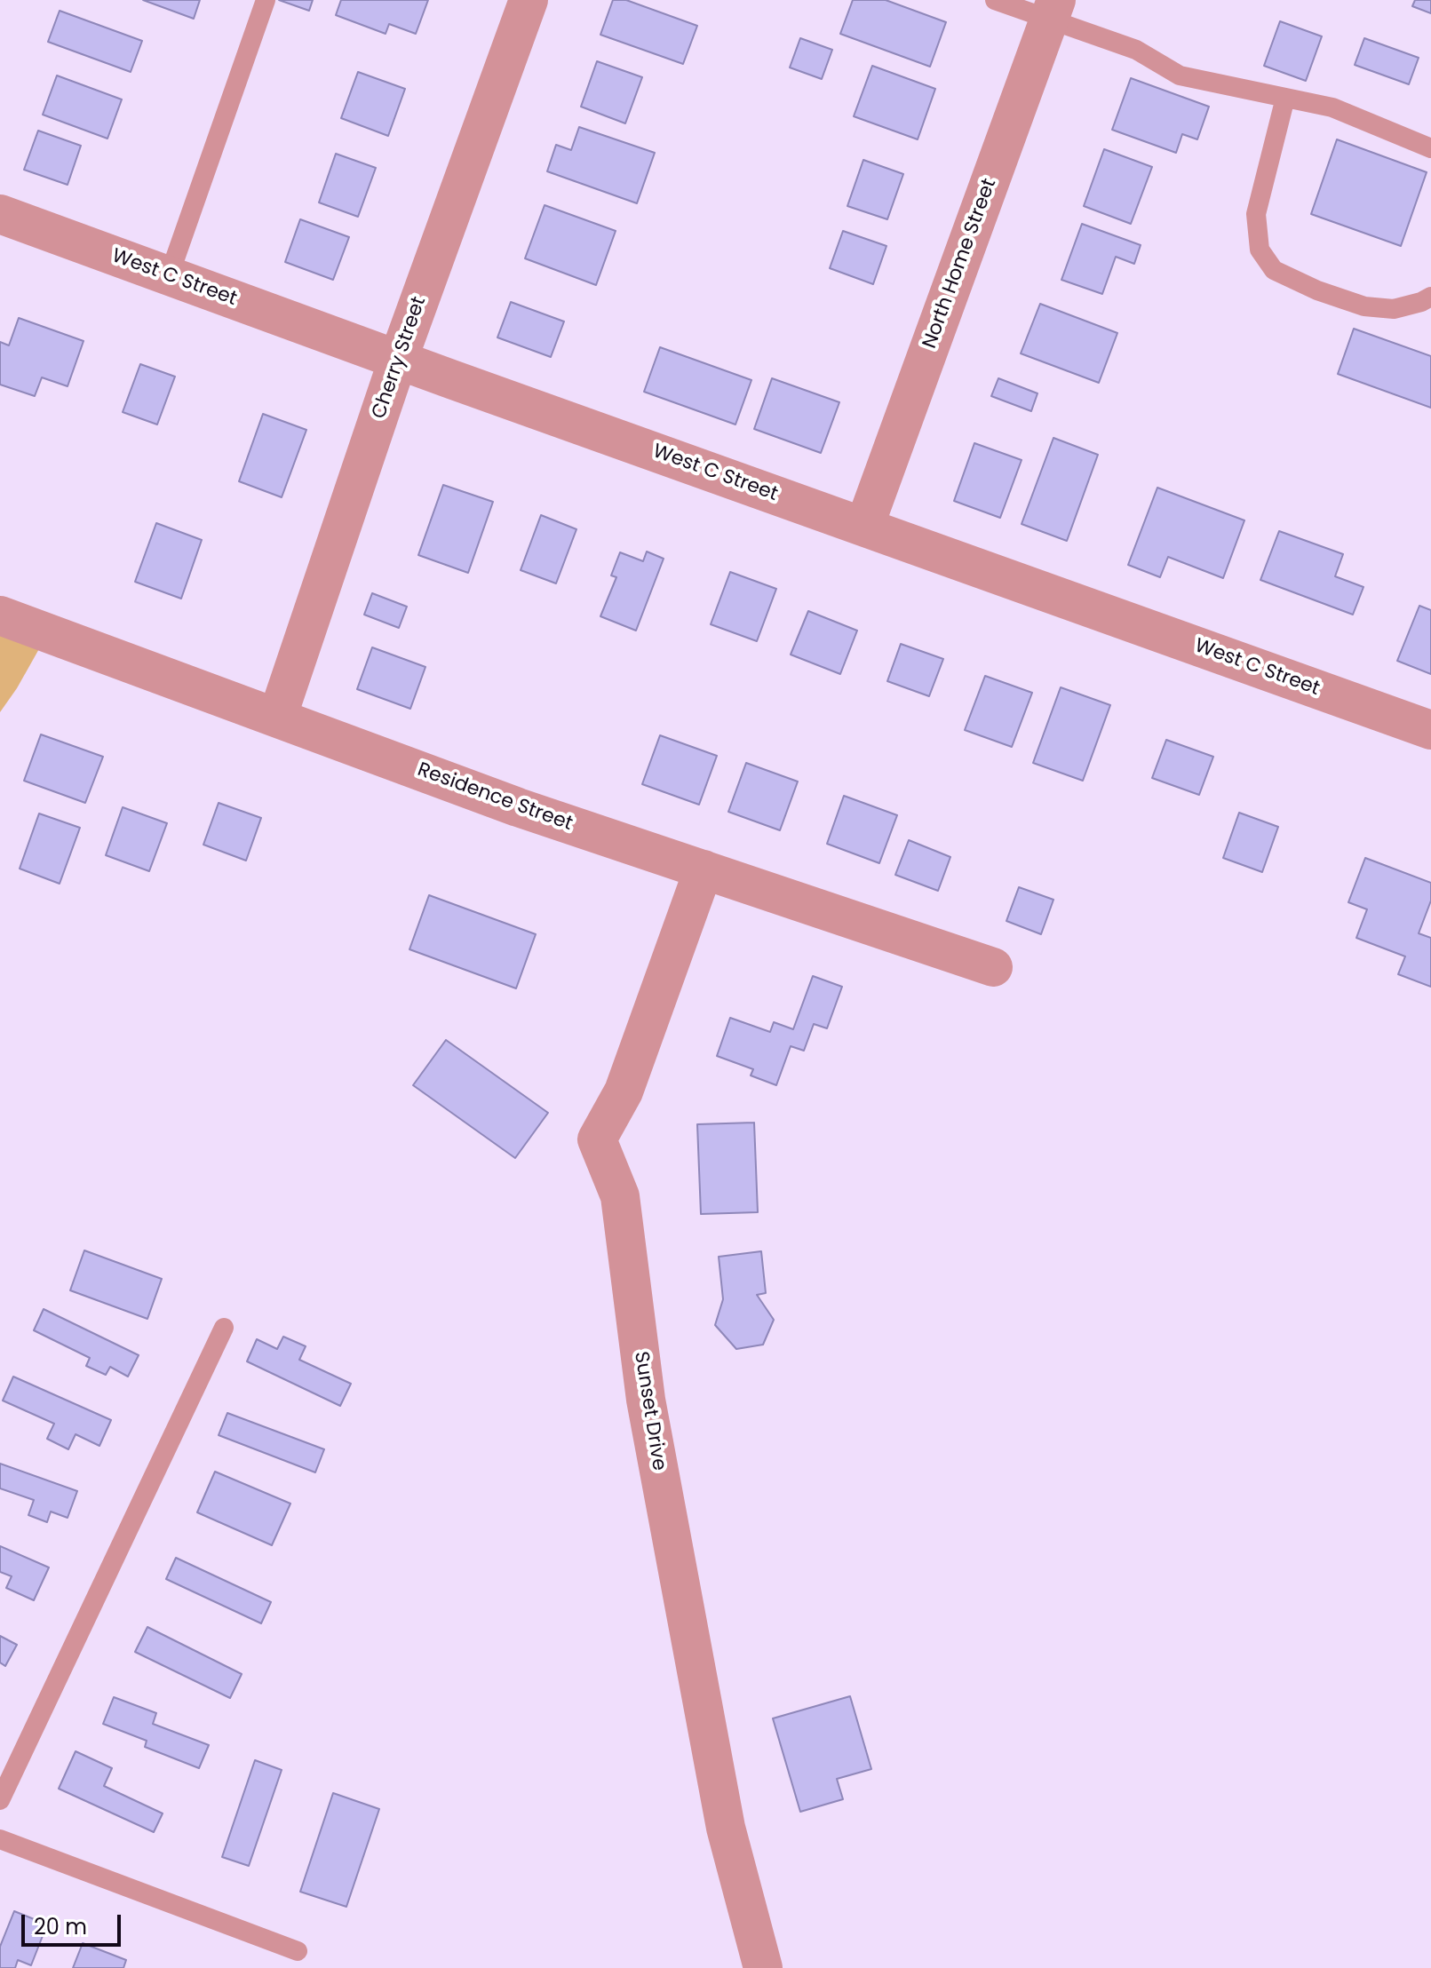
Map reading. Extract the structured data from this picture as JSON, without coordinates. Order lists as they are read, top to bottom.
{
  "streets": {
    "street": [
      "North Home Street",
      "West C Street",
      "Cherry Street",
      "Residence Street",
      "Sunset Drive"
    ]
  },
  "crossings": [
    ["North Home Street", "West C Street"],
    ["West C Street", "Cherry Street"],
    ["Cherry Street", "Residence Street"],
    ["Residence Street", "Sunset Drive"]
  ],
  "scale_bar": "20 m"
}
